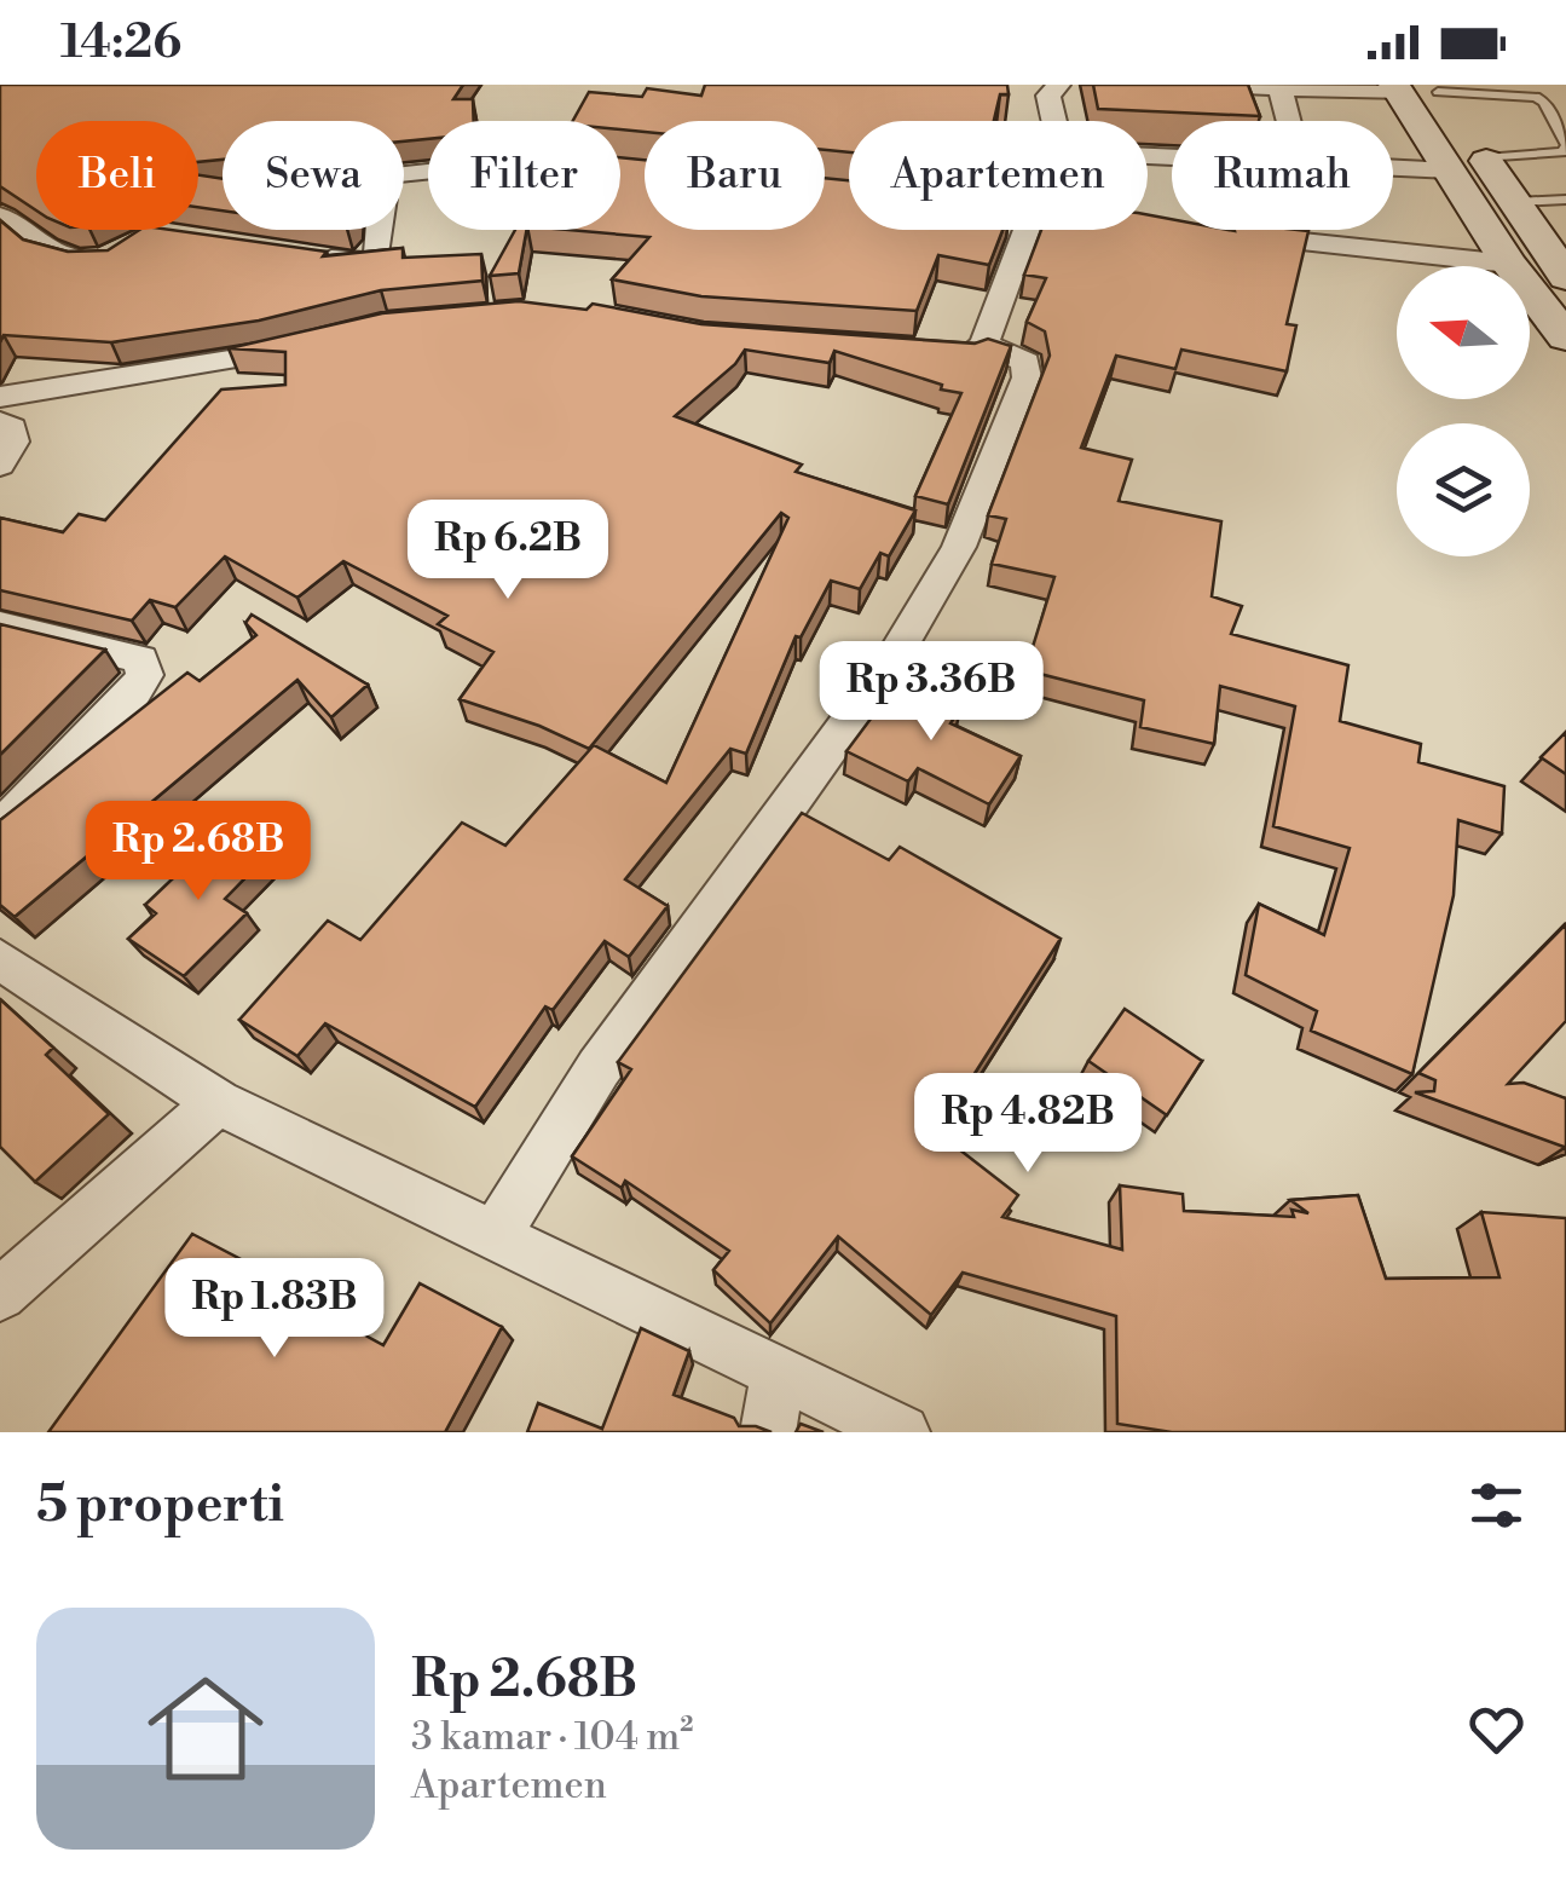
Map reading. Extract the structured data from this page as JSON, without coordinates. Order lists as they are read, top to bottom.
{
  "north": "left",
  "page": {
    "status": "14:26",
    "chip": [
      "Beli",
      "Sewa",
      "Filter",
      "Baru",
      "Apartemen",
      "Rumah"
    ],
    "price": [
      "Rp 6.2B",
      "Rp 3.36B",
      "Rp 2.68B",
      "Rp 4.82B",
      "Rp 1.83B"
    ],
    "heading": "5 properti",
    "list": [
      {
        "name": "Rp 2.68B",
        "note": "3 kamar · 104 m² · Apartemen"
      }
    ]
  }
}
